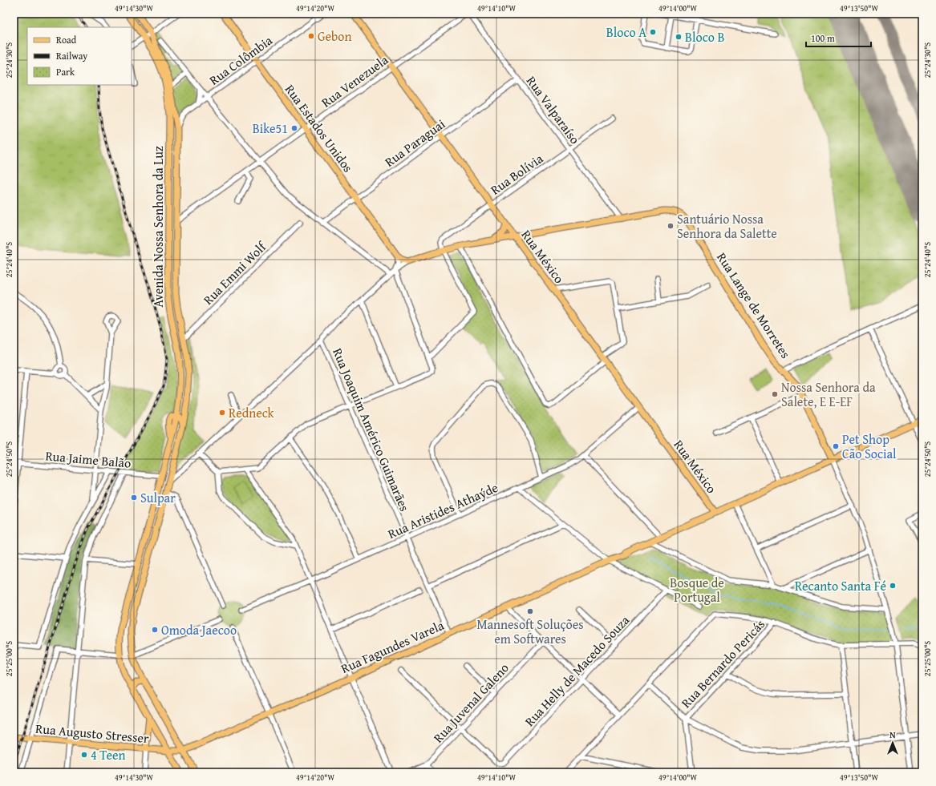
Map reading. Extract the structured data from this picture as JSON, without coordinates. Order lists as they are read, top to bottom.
{
  "streets": {
    "main road": [
      "Rua Estados Unidos",
      "Avenida Nossa Senhora da Luz",
      "Rua México",
      "Rua Lange de Morretes",
      "Rua Fagundes Varela",
      "Rua Augusto Stresser"
    ],
    "street": [
      "Rua Colômbia",
      "Rua Venezuela",
      "Rua Valparaíso",
      "Rua Paraguai",
      "Rua Bolívia",
      "Rua Emmi Wolf",
      "Rua Joaquim Américo Guimarães",
      "Rua Jaime Balão",
      "Rua Aristides Athaýde",
      "Rua Bernardo Pericás",
      "Rua Helly de Macedo Souza",
      "Rua Juvenal Galeno"
    ]
  },
  "crossings": [
    ["Rua Colômbia", "Rua Estados Unidos"],
    ["Rua Colômbia", "Avenida Nossa Senhora da Luz"],
    ["Rua Venezuela", "Rua Estados Unidos"],
    ["Rua Venezuela", "Avenida Nossa Senhora da Luz"],
    ["Rua Venezuela", "Rua México"],
    ["Rua Valparaíso", "Rua Paraguai"],
    ["Rua Valparaíso", "Rua Bolívia"],
    ["Rua Valparaíso", "Rua Lange de Morretes"],
    ["Rua Estados Unidos", "Rua Paraguai"],
    ["Rua Paraguai", "Rua México"],
    ["Rua Bolívia", "Rua México"],
    ["Avenida Nossa Senhora da Luz", "Rua Emmi Wolf"],
    ["Avenida Nossa Senhora da Luz", "Rua Jaime Balão"],
    ["Avenida Nossa Senhora da Luz", "Rua Fagundes Varela"],
    ["Avenida Nossa Senhora da Luz", "Rua Augusto Stresser"],
    ["Rua México", "Rua Aristides Athaýde"],
    ["Rua México", "Rua Fagundes Varela"],
    ["Rua Lange de Morretes", "Rua Fagundes Varela"],
    ["Rua Joaquim Américo Guimarães", "Rua Aristides Athaýde"],
    ["Rua Joaquim Américo Guimarães", "Rua Fagundes Varela"],
    ["Rua Fagundes Varela", "Rua Augusto Stresser"],
    ["Rua Helly de Macedo Souza", "Rua Juvenal Galeno"]
  ],
  "parks": ["Bosque de Portugal"],
  "places": [
    "Bloco A",
    "Gebon",
    "Bloco B",
    "Bike51",
    "Santuário Nossa Senhora da Salette",
    "Nossa Senhora da Salete, E E-EF",
    "Redneck",
    "Pet Shop Cão Social",
    "Sulpar",
    "Recanto Santa Fé",
    "Mannesoft Soluções em Softwares",
    "Omoda Jaecoo",
    "4 Teen"
  ],
  "legend": ["Road", "Railway", "Park"],
  "scale_bar": "100 m",
  "north": "top",
  "coordinates": [
    "49°14'30\"W",
    "49°14'20\"W",
    "49°14'10\"W",
    "49°14'00\"W",
    "49°13'50\"W",
    "25°24'30\"S",
    "25°24'40\"S",
    "25°24'50\"S",
    "25°25'00\"S"
  ]
}
